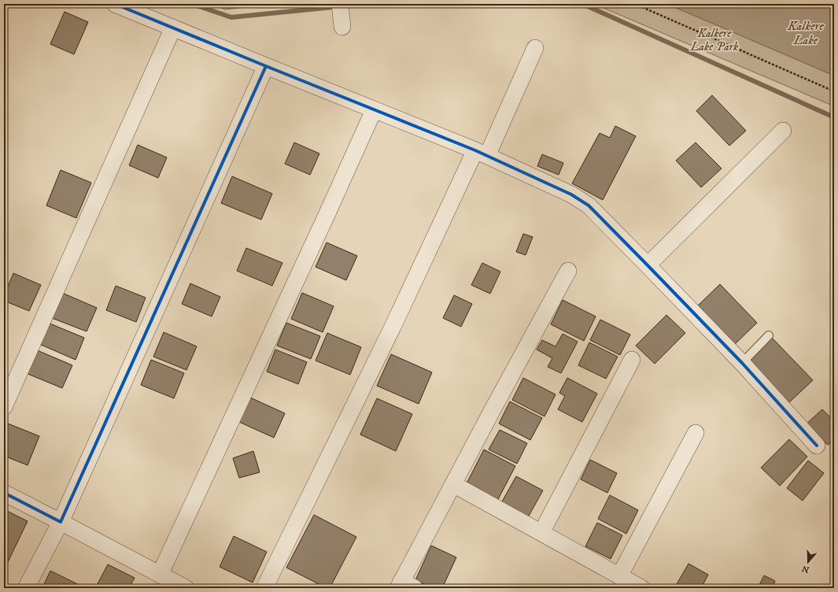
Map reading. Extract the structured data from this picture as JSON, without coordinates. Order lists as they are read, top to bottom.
{
  "water": ["Kalkere Lake"],
  "parks": ["Kalkere Lake Park"],
  "north": "bottom"
}
